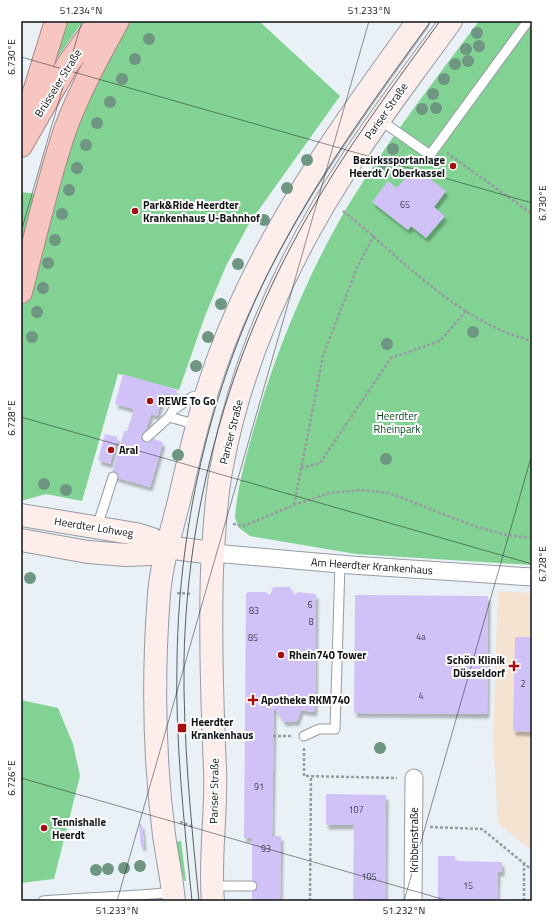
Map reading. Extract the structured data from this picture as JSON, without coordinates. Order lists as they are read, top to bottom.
{
  "streets": {
    "highway": ["Brüsseler Straße"],
    "main road": ["Pariser Straße", "Heerdter Lohweg"],
    "street": ["Am Heerdter Krankenhaus", "Kribbenstraße"]
  },
  "crossings": [
    ["Pariser Straße", "Heerdter Lohweg"],
    ["Pariser Straße", "Am Heerdter Krankenhaus"],
    ["Heerdter Lohweg", "Am Heerdter Krankenhaus"]
  ],
  "parks": ["Heerdter Rheinpark"],
  "places": {
    "other": [
      "Bezirkssportanlage Heerdt / Oberkassel",
      "Park&Ride Heerdter Krankenhaus U-Bahnhof",
      "REWE To Go",
      "Aral",
      "Rhein740 Tower",
      "Tennishalle Heerdt"
    ],
    "health": ["Schön Klinik Düsseldorf", "Apotheke RKM740"],
    "transit": ["Heerdter Krankenhaus"]
  },
  "house_numbers": [
    "65",
    "6",
    "83",
    "8",
    "4a",
    "85",
    "2",
    "4",
    "91",
    "107",
    "93",
    "105",
    "15"
  ],
  "coordinates": [
    "51.234°N",
    "51.233°N",
    "6.730°E",
    "6.728°E",
    "6.726°E",
    "51.232°N"
  ]
}
